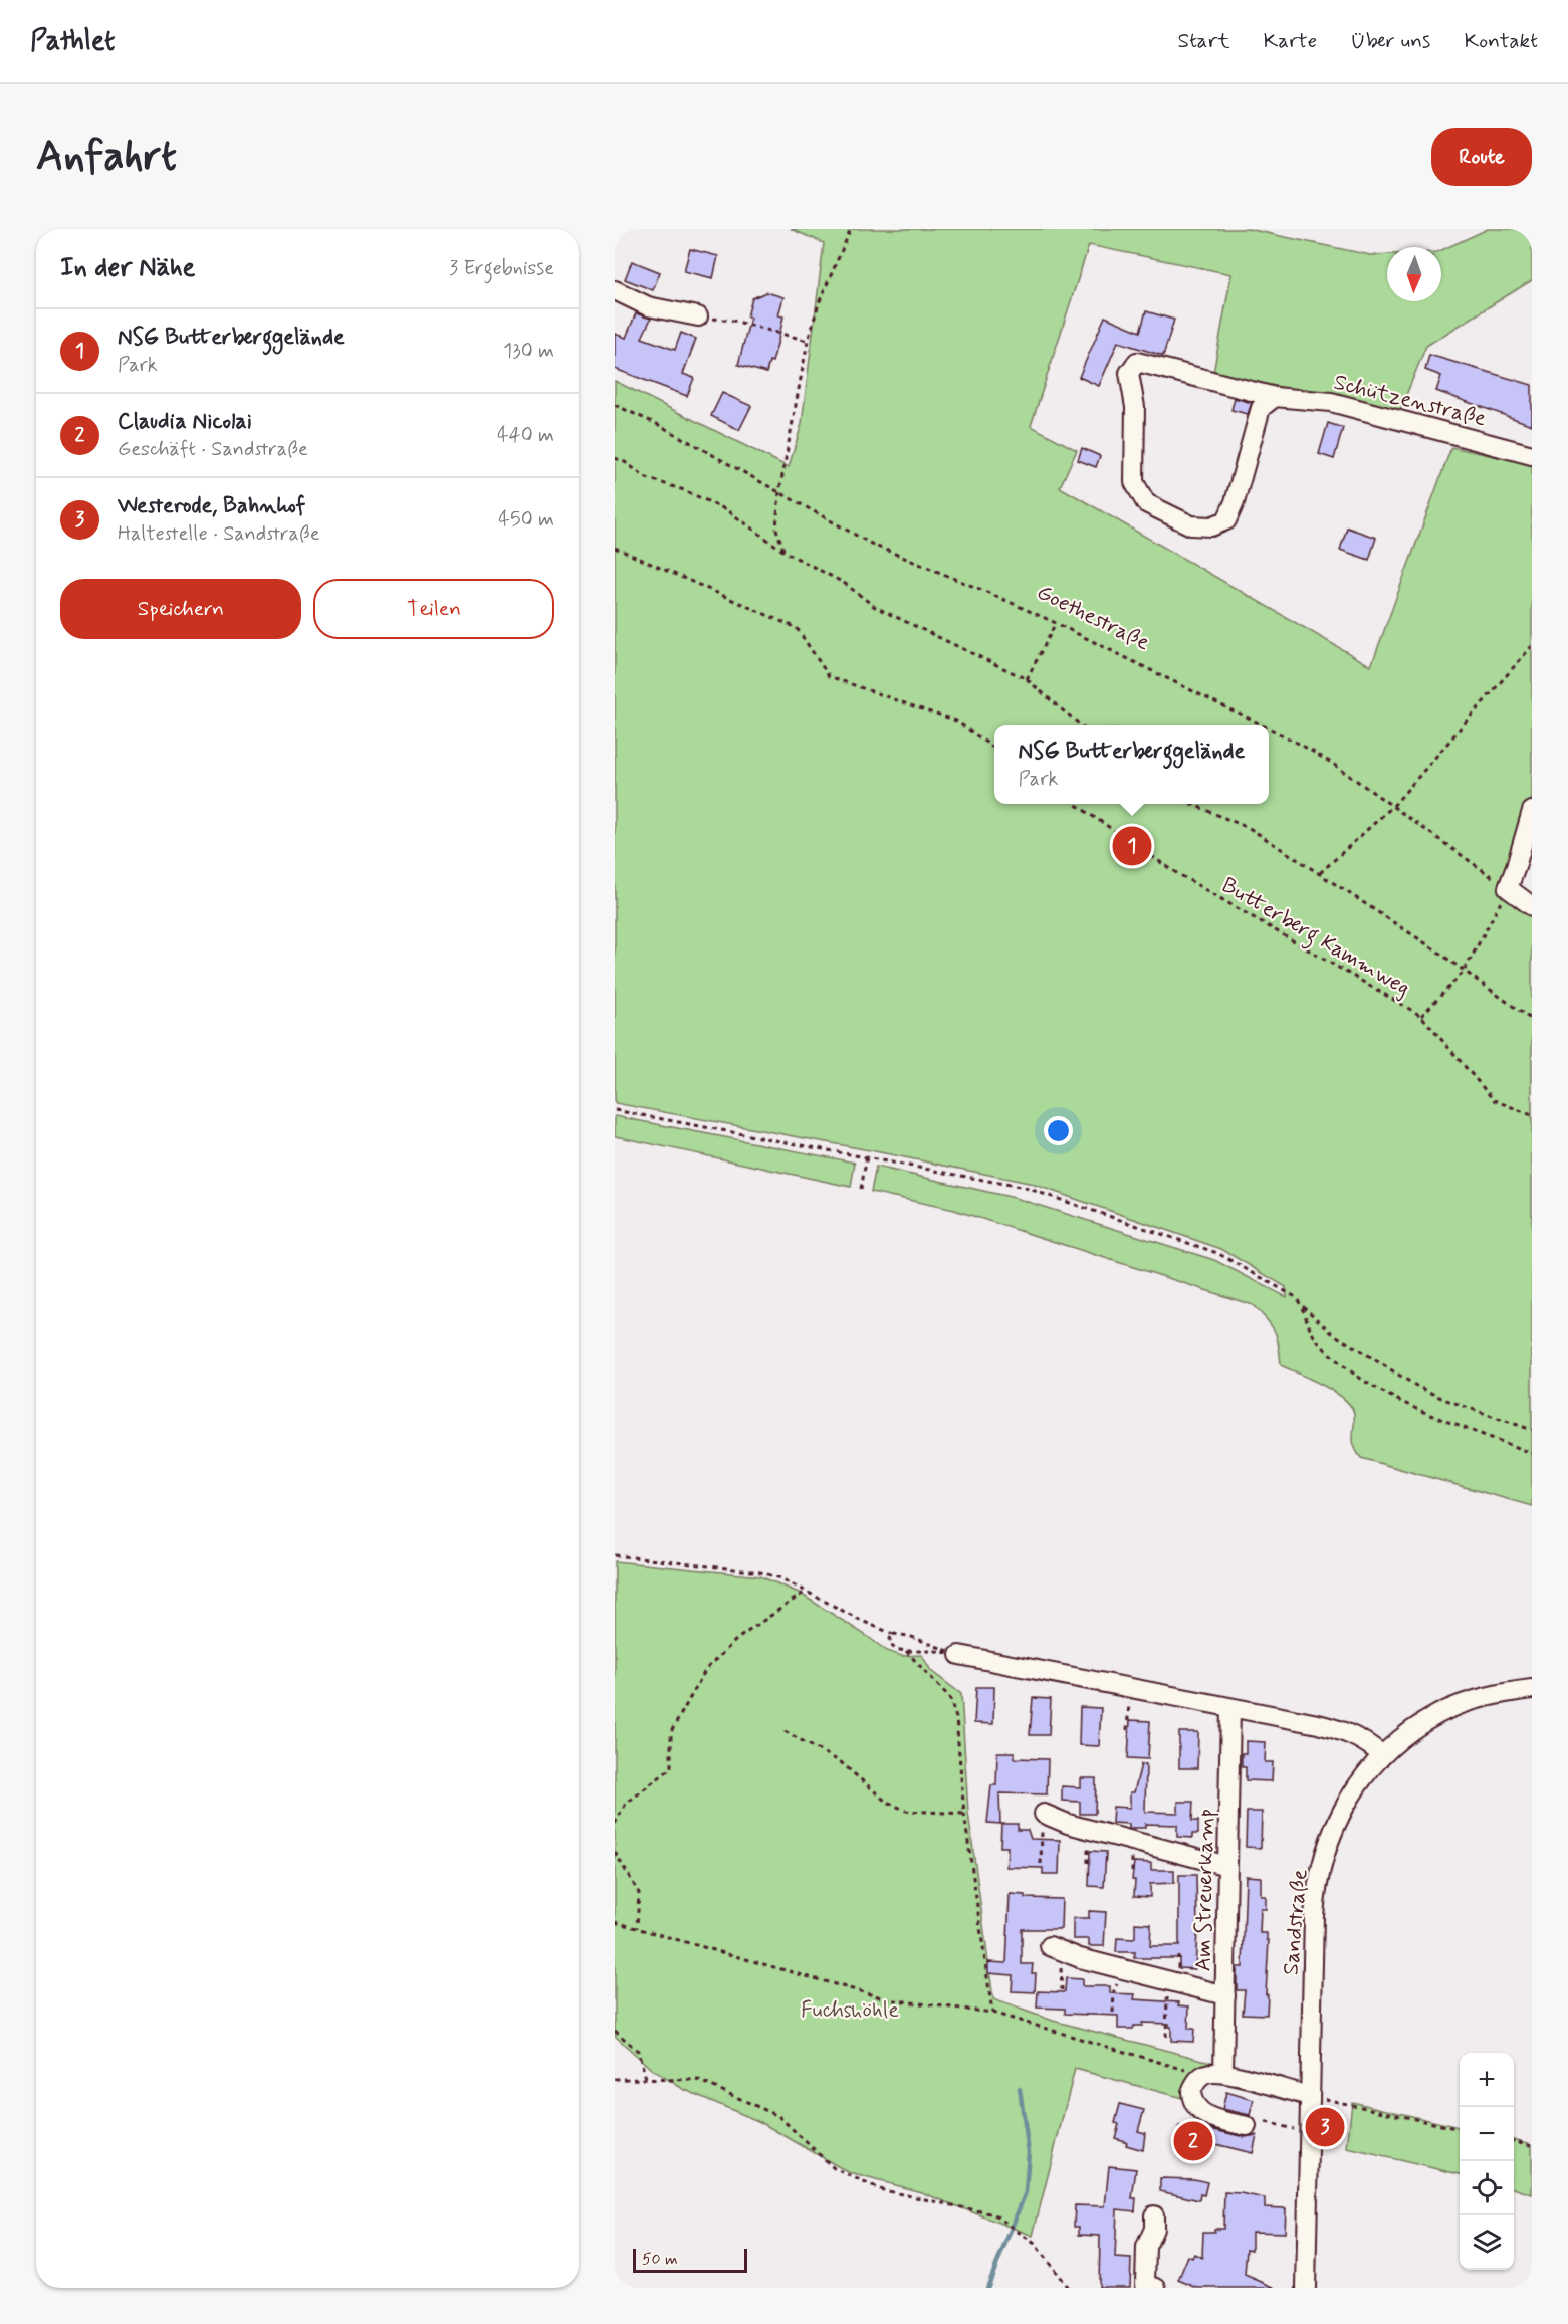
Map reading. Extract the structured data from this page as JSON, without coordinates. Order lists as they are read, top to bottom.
{
  "streets": {
    "street": ["Schützenstraße", "Am Streuerkamp", "Sandstraße"],
    "path": ["Goethestraße", "Butterberg Kammweg"]
  },
  "parks": ["Fuchshöhle"],
  "scale_bar": "50 m",
  "north": "bottom",
  "page": {
    "header": "Pathlet",
    "nav": [
      "Start",
      "Karte",
      "Über uns",
      "Kontakt"
    ],
    "buttons": [
      "Route",
      ["Speichern", "Teilen"]
    ],
    "title": "Anfahrt",
    "heading": ["In der Nähe", "3 Ergebnisse"],
    "list": [
      {
        "mark": "1",
        "name": "NSG Butterberggelände",
        "note": "Park",
        "value": "130 m"
      },
      {
        "mark": "2",
        "name": "Claudia Nicolai",
        "note": "Geschäft · Sandstraße",
        "value": "440 m"
      },
      {
        "mark": "3",
        "name": "Westerode, Bahnhof",
        "note": "Haltestelle · Sandstraße",
        "value": "450 m"
      }
    ],
    "popup": ["NSG Butterberggelände", "Park"],
    "pins": ["1", "3", "2"],
    "map_buttons": ["+", "−"],
    "scale": "50 m"
  }
}
